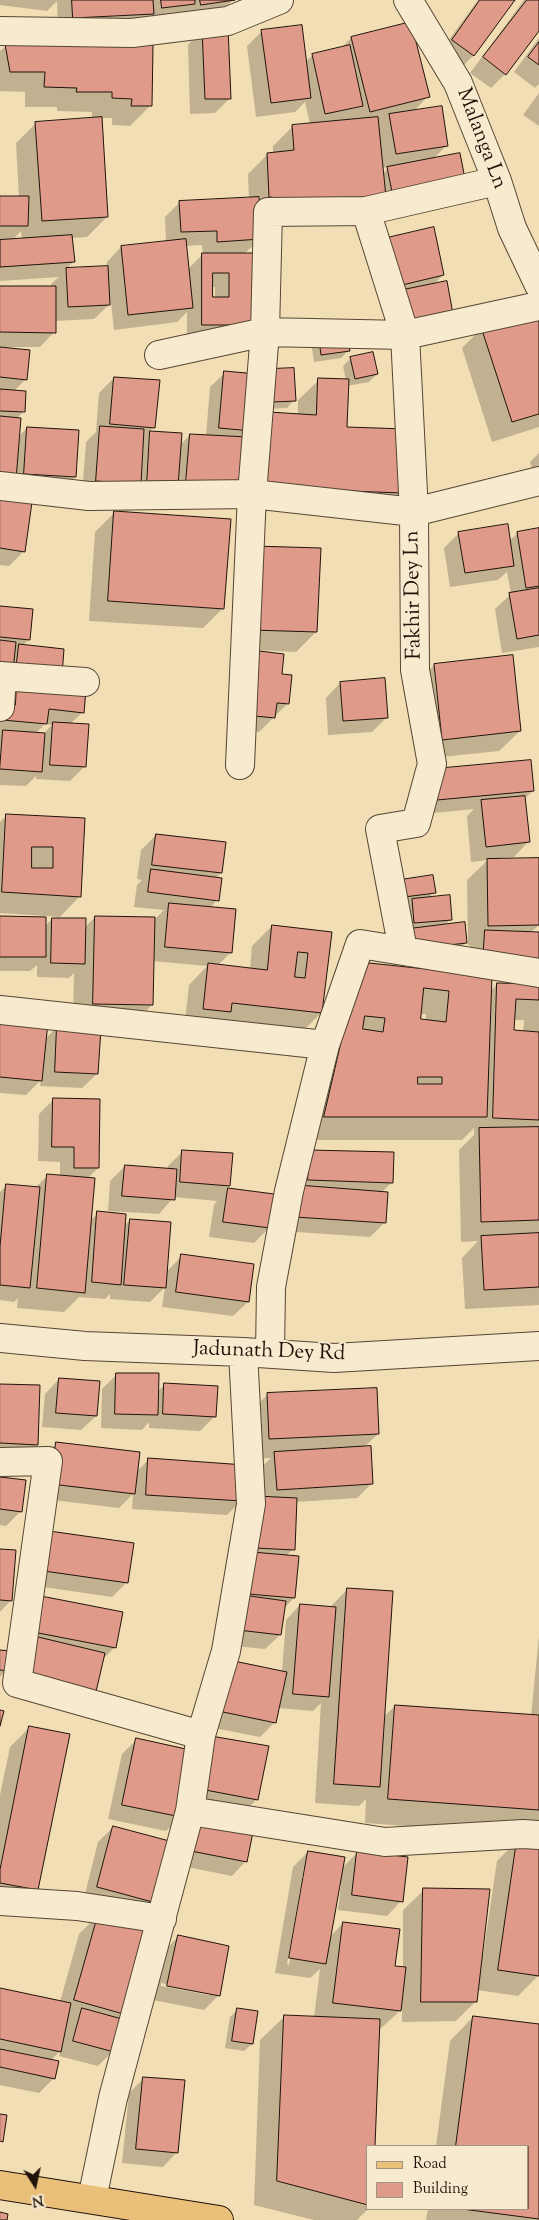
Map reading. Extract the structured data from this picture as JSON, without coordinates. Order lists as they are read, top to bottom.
{
  "streets": {
    "street": ["Malanga Ln", "Fakhir Dey Ln", "Jadunath Dey Rd"]
  },
  "legend": ["Road", "Building"],
  "north": "bottom"
}
